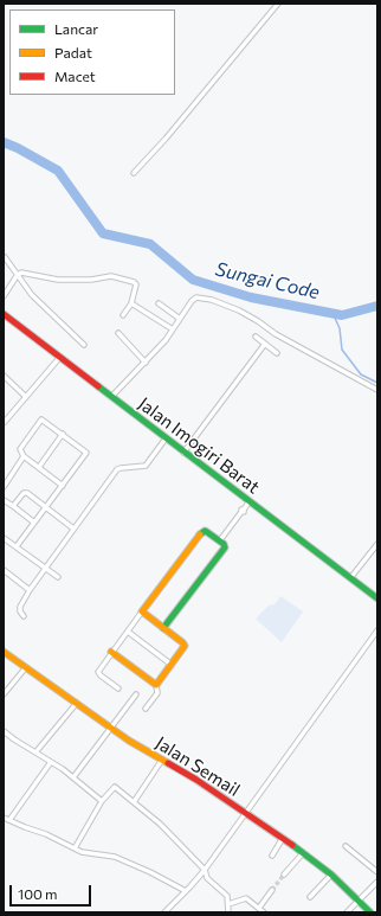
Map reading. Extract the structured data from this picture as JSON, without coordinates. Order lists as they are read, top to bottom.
{
  "streets": {
    "street": ["Jalan Imogiri Barat", "Jalan Semail"]
  },
  "water": ["Sungai Code"],
  "legend": ["Lancar", "Padat", "Macet"],
  "scale_bar": "100 m"
}
